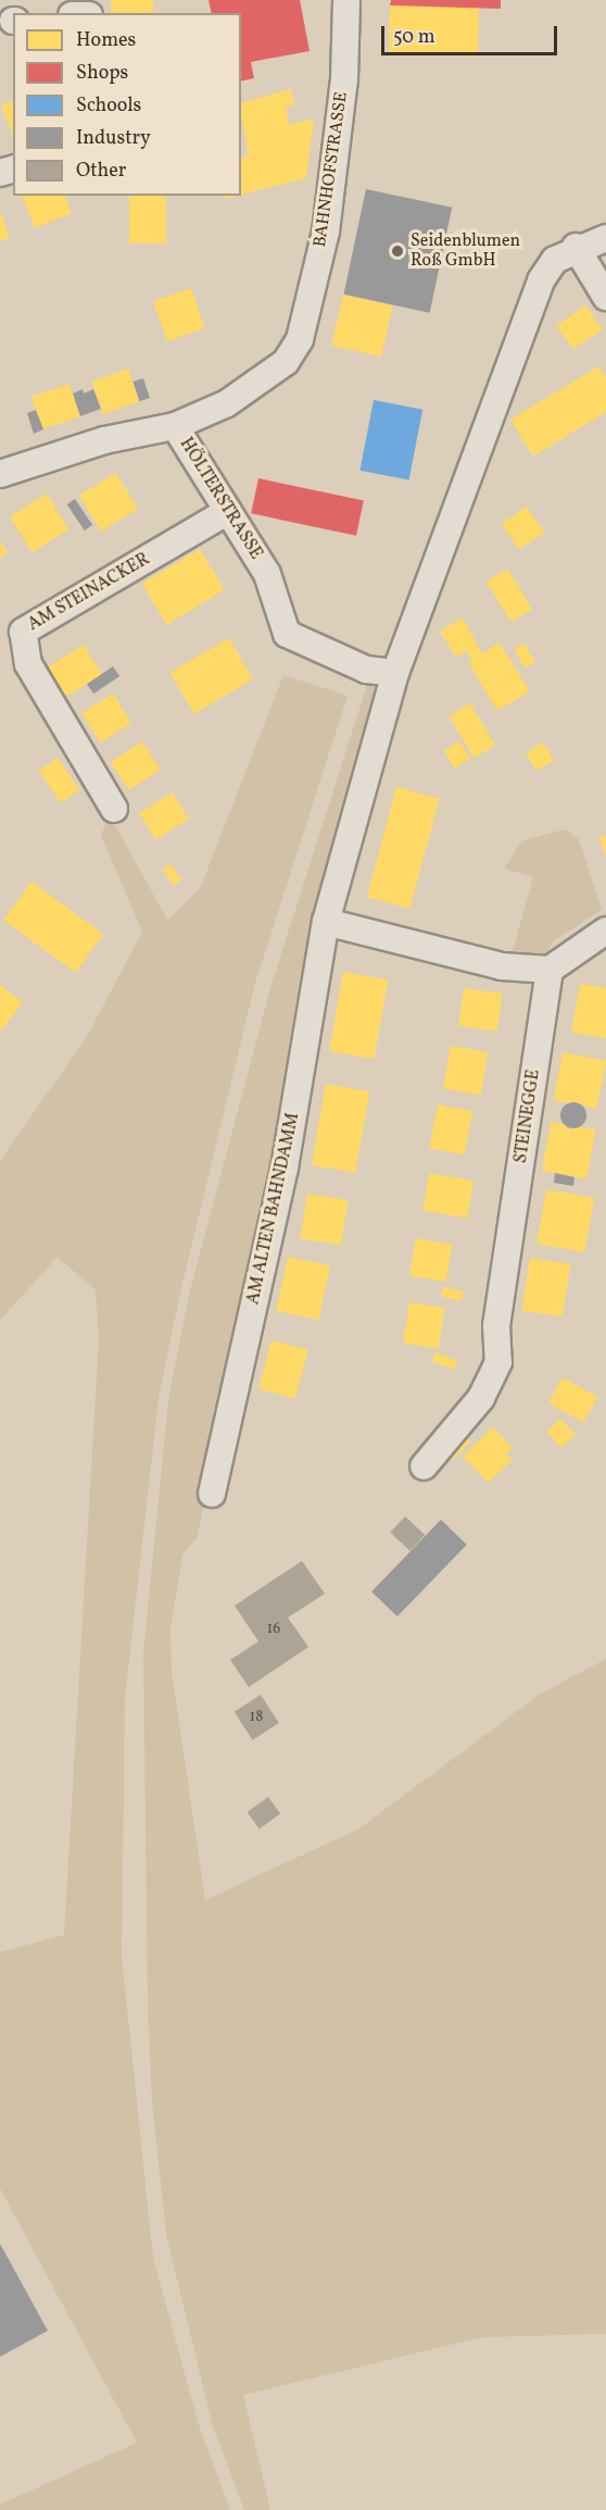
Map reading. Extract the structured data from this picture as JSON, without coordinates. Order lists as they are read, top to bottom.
{
  "streets": {
    "street": [
      "BAHNHOFSTRASSE",
      "HÖLTERSTRASSE",
      "AM STEINACKER",
      "STEINEGGE",
      "AM ALTEN BAHNDAMM"
    ]
  },
  "crossings": [
    ["BAHNHOFSTRASSE", "HÖLTERSTRASSE"],
    ["HÖLTERSTRASSE", "AM STEINACKER"]
  ],
  "places": ["Seidenblumen Roß GmbH"],
  "house_numbers": ["16", "18"],
  "legend": [
    "Homes",
    "Shops",
    "Schools",
    "Industry",
    "Other"
  ],
  "scale_bar": "50 m"
}
